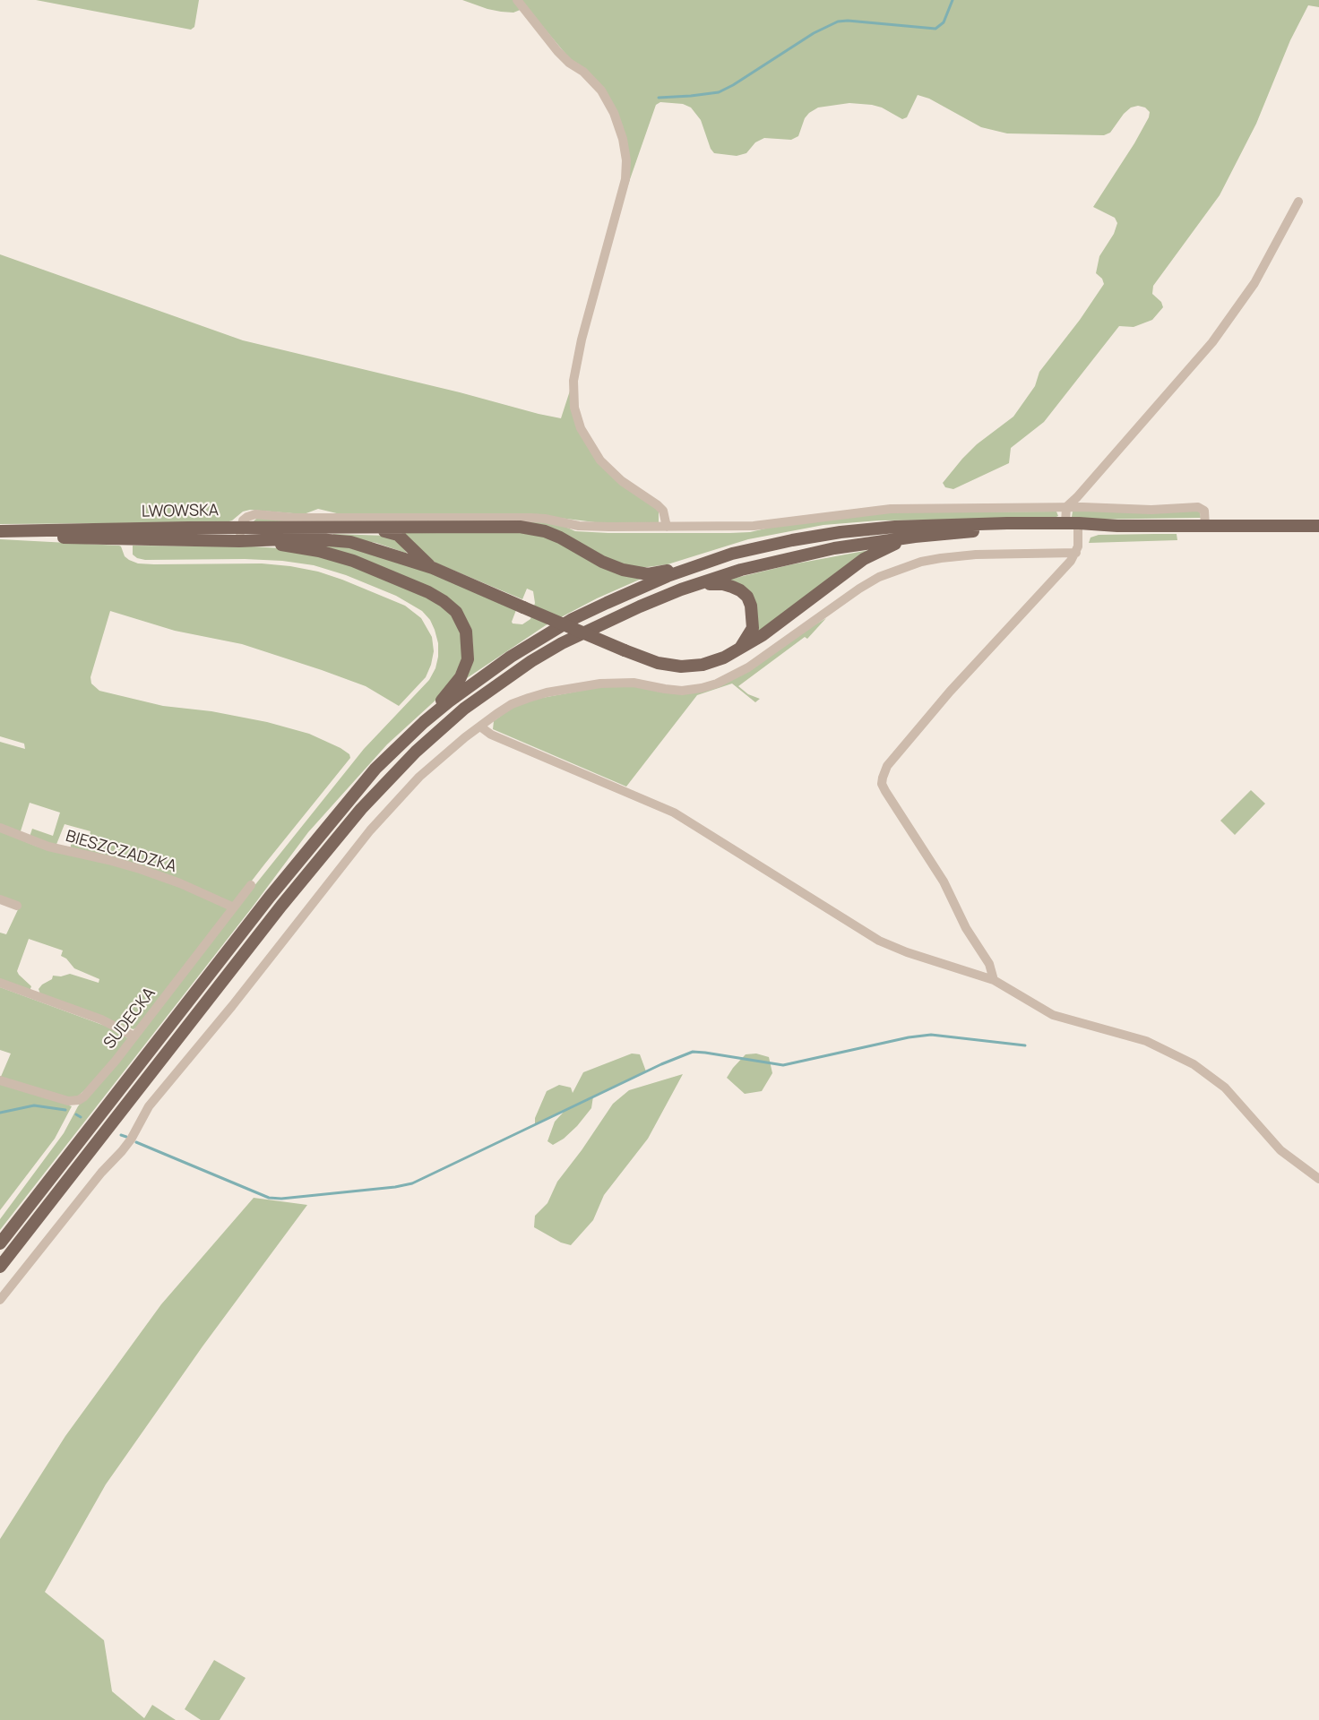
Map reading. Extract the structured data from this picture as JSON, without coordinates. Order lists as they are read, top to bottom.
{
  "streets": {
    "main road": ["LWOWSKA"],
    "street": ["BIESZCZADZKA", "SUDECKA"]
  },
  "crossings": [
    ["BIESZCZADZKA", "SUDECKA"]
  ]
}
